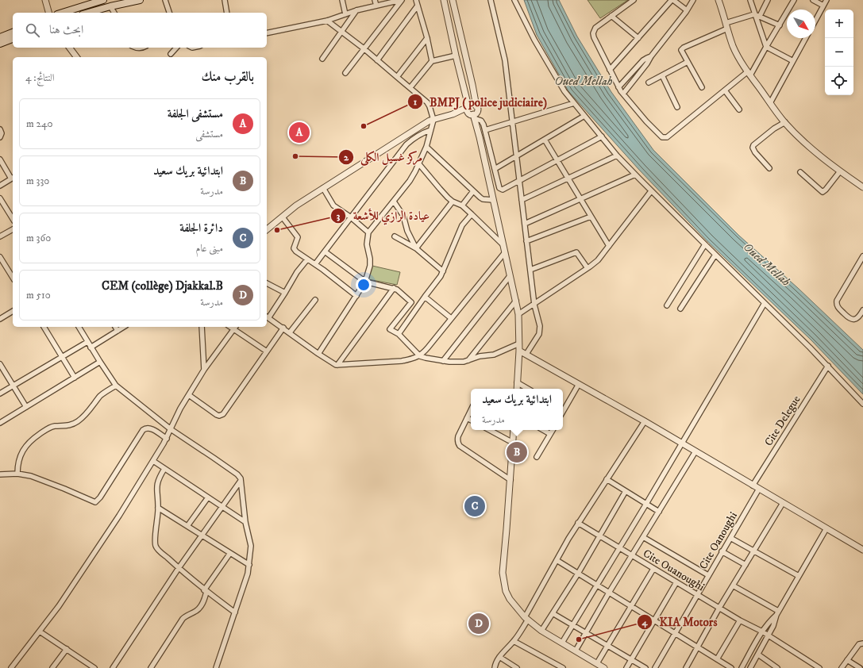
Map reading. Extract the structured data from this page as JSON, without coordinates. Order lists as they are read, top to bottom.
{
  "streets": {
    "street": ["Cite Delegue", "Cite Oanoughi", "Cite Ouanoughi"]
  },
  "crossings": [
    ["Cite Oanoughi", "Cite Ouanoughi"]
  ],
  "water": ["Oued Mellah"],
  "places": [
    "BMPJ ( police judiciaire)",
    "مركز غسيل الكلى",
    "عيادة الرازي للأشعة",
    "KIA Motors"
  ],
  "north": "bottom right",
  "page": {
    "map_buttons": ["+", "−"],
    "search": "ابحث هنا",
    "heading": ["بالقرب منك", "النتائج: 4"],
    "list": [
      {
        "mark": "A",
        "name": "مستشفى الجلفة",
        "note": "مستشفى",
        "value": "240 m"
      },
      {
        "mark": "B",
        "name": "ابتدائية بريك سعيد",
        "note": "مدرسة",
        "value": "330 m"
      },
      {
        "mark": "C",
        "name": "دائرة الجلفة",
        "note": "مبنى عام",
        "value": "360 m"
      },
      {
        "mark": "D",
        "name": "CEM (collège) Djakkal.B",
        "note": "مدرسة",
        "value": "510 m"
      }
    ],
    "pins": [
      "A",
      "B",
      "C",
      "D"
    ],
    "popup": ["ابتدائية بريك سعيد", "مدرسة"]
  }
}
